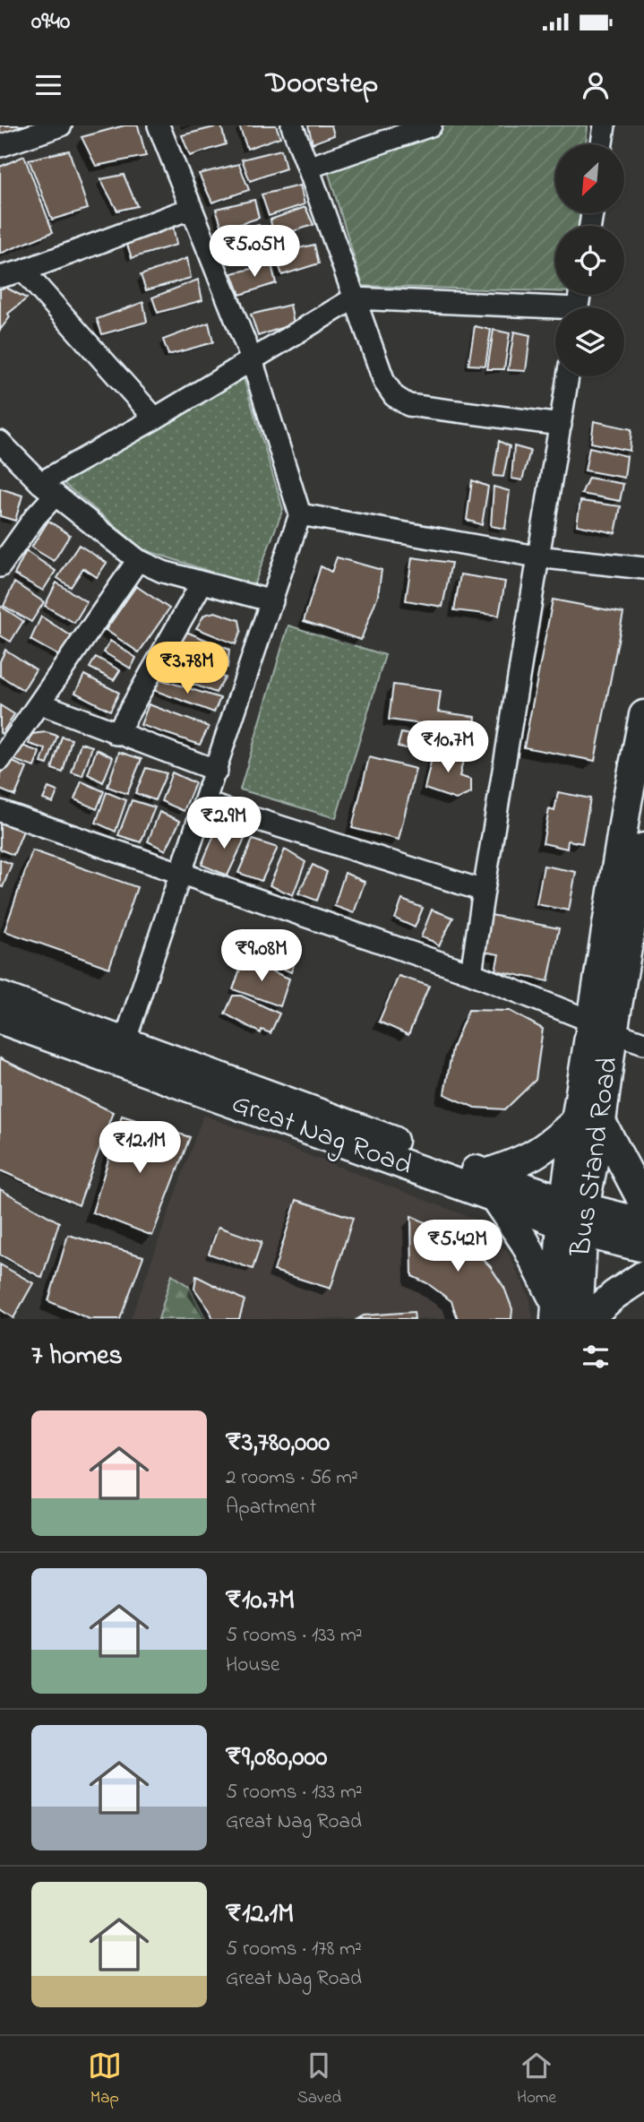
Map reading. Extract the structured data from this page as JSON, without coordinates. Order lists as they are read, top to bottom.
{
  "streets": {
    "main road": ["Great Nag Road", "Bus Stand Road"]
  },
  "crossings": [
    ["Great Nag Road", "Bus Stand Road"]
  ],
  "north": "bottom left",
  "page": {
    "status": "09:40",
    "header": "Doorstep",
    "price": [
      "₹5.05M",
      "₹3.78M",
      "₹10.7M",
      "₹2.9M",
      "₹9.08M",
      "₹12.1M",
      "₹5.42M"
    ],
    "heading": "7 homes",
    "list": [
      {
        "name": "₹3,780,000",
        "note": "2 rooms · 56 m² · Apartment"
      },
      {
        "name": "₹10.7M",
        "note": "5 rooms · 133 m² · House"
      },
      {
        "name": "₹9,080,000",
        "note": "5 rooms · 133 m² · Great Nag Road"
      },
      {
        "name": "₹12.1M",
        "note": "5 rooms · 178 m² · Great Nag Road"
      }
    ],
    "tabs": ["Map", "Saved", "Home"]
  }
}
